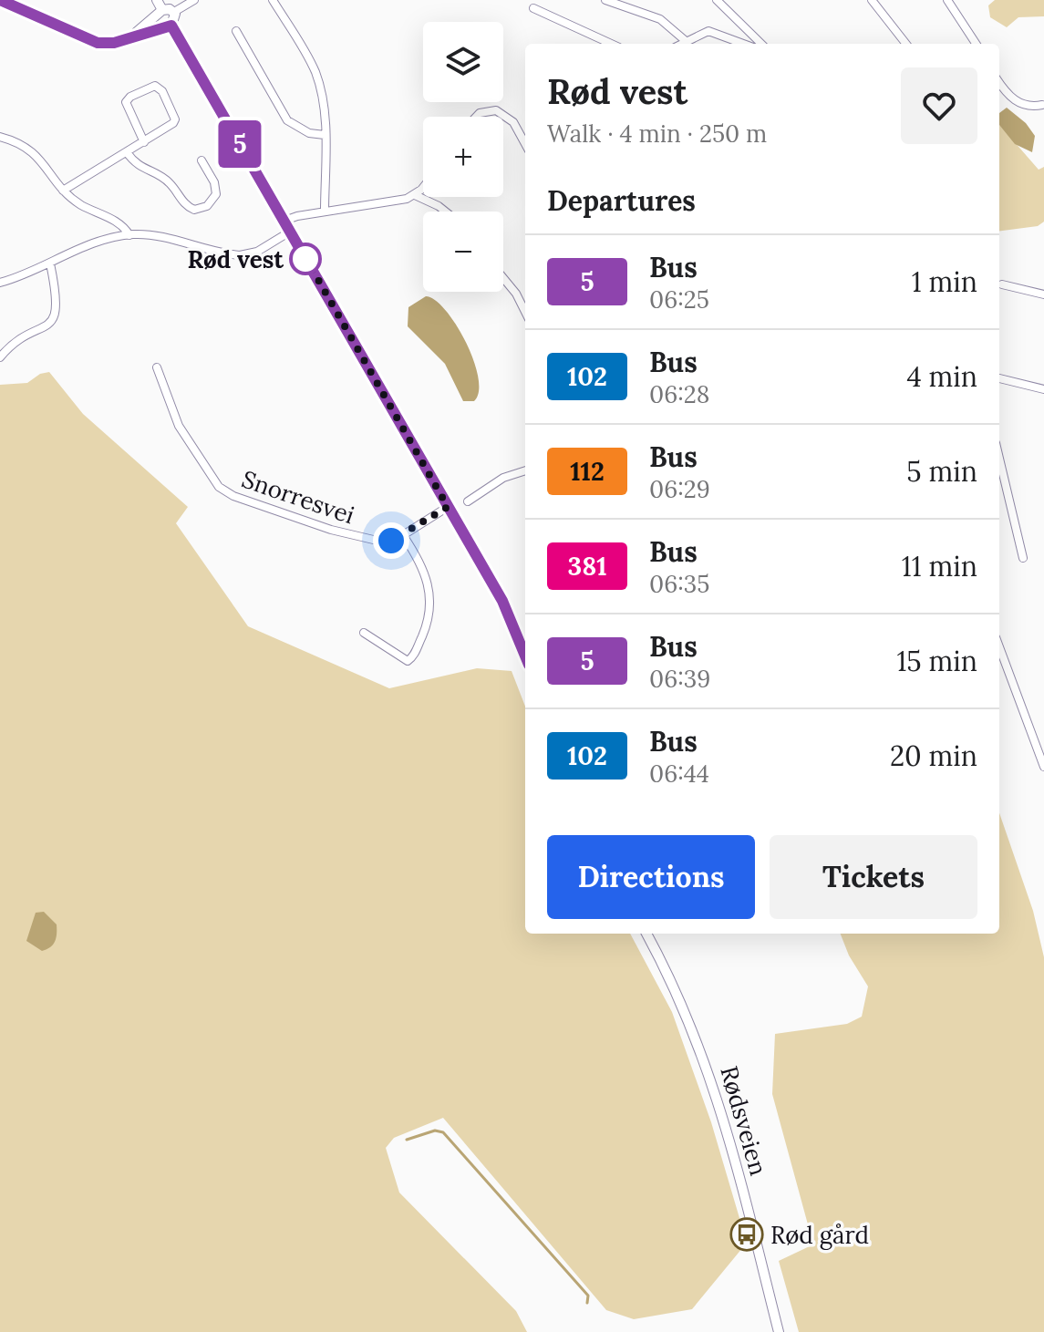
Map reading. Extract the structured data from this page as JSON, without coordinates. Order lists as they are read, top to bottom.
{
  "streets": {
    "street": ["Snorresvei", "Rødsveien"]
  },
  "places": {
    "other": ["Rød vest"],
    "bus stop": ["Rød gård"]
  },
  "lines": ["bus line 5"],
  "page": {
    "on_map": "5",
    "map_buttons": ["+", "−"],
    "heading": [
      ["Rød vest", "Walk · 4 min · 250 m"],
      "Departures"
    ],
    "list": [
      {
        "mark": "5",
        "name": "Bus",
        "note": "06:25",
        "value": "1 min"
      },
      {
        "mark": "102",
        "name": "Bus",
        "note": "06:28",
        "value": "4 min"
      },
      {
        "mark": "112",
        "name": "Bus",
        "note": "06:29",
        "value": "5 min"
      },
      {
        "mark": "381",
        "name": "Bus",
        "note": "06:35",
        "value": "11 min"
      },
      {
        "mark": "5",
        "name": "Bus",
        "note": "06:39",
        "value": "15 min"
      },
      {
        "mark": "102",
        "name": "Bus",
        "note": "06:44",
        "value": "20 min"
      }
    ],
    "buttons": ["Directions", "Tickets"]
  }
}
